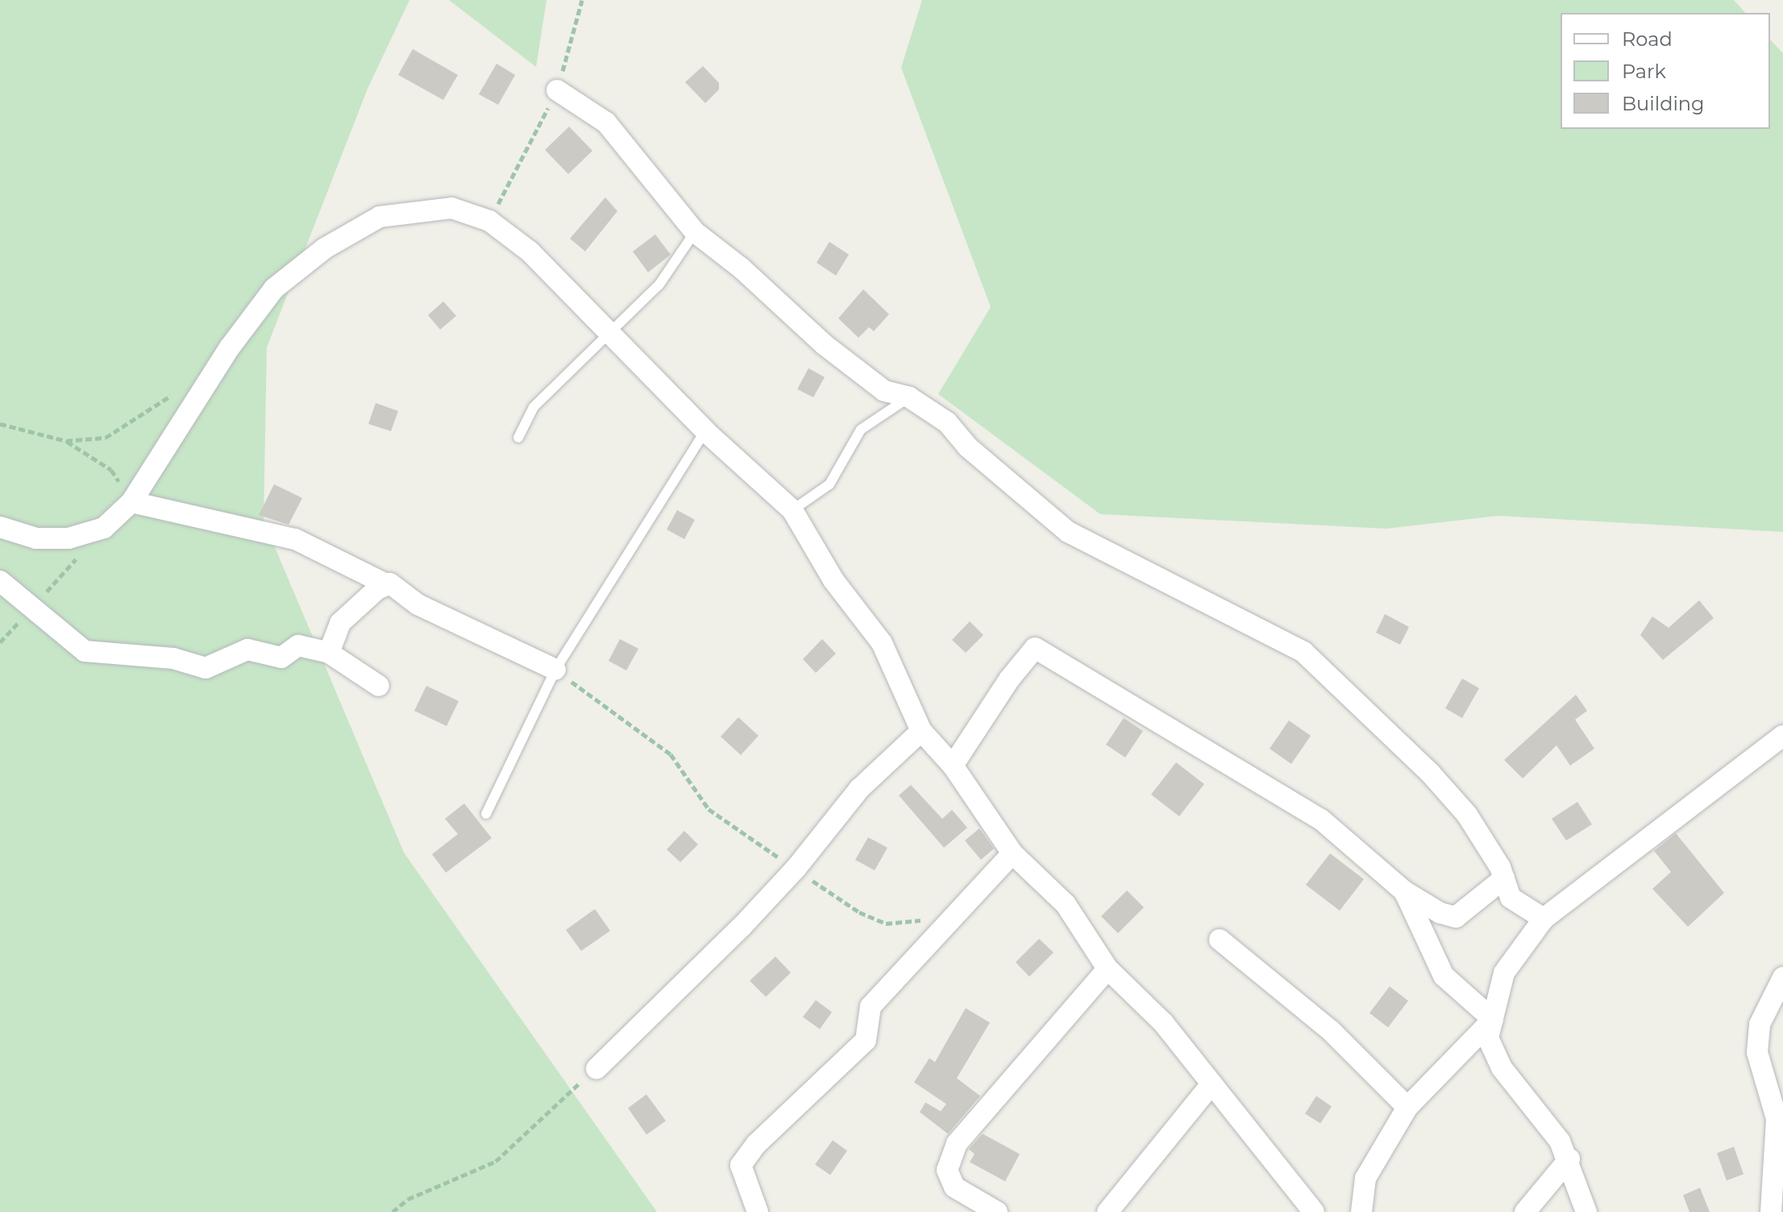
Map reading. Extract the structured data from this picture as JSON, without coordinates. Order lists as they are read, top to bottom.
{
  "legend": ["Road", "Park", "Building"]
}
